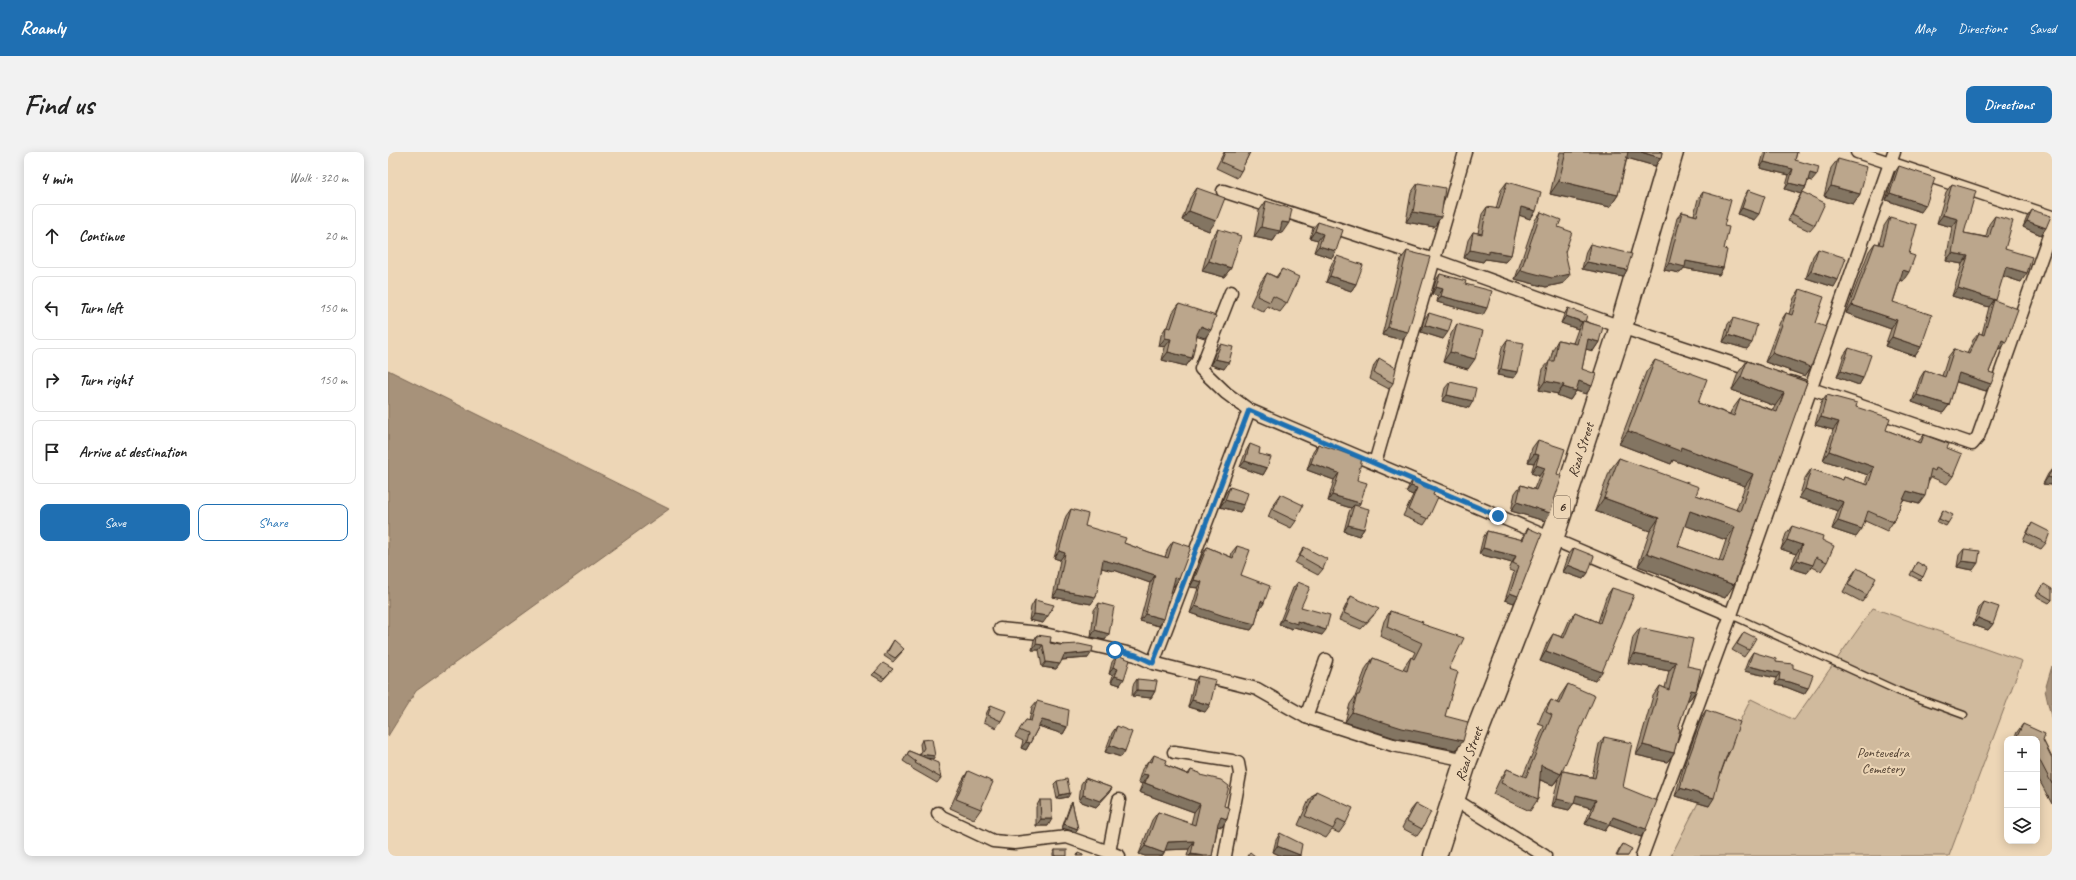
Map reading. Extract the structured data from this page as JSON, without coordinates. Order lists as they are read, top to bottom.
{
  "streets": {
    "highway": ["Rizal Street", "6"]
  },
  "parks": ["Pontevedra Cemetery"],
  "page": {
    "header": "Roamly",
    "nav": ["Map", "Directions", "Saved"],
    "buttons": [
      "Directions",
      ["Save", "Share"]
    ],
    "title": "Find us",
    "heading": ["4 min", "Walk · 320 m"],
    "list": [
      ["Continue", "20 m"],
      ["Turn left", "150 m"],
      ["Turn right", "150 m"],
      "Arrive at destination"
    ],
    "map_buttons": ["+", "−"]
  }
}
